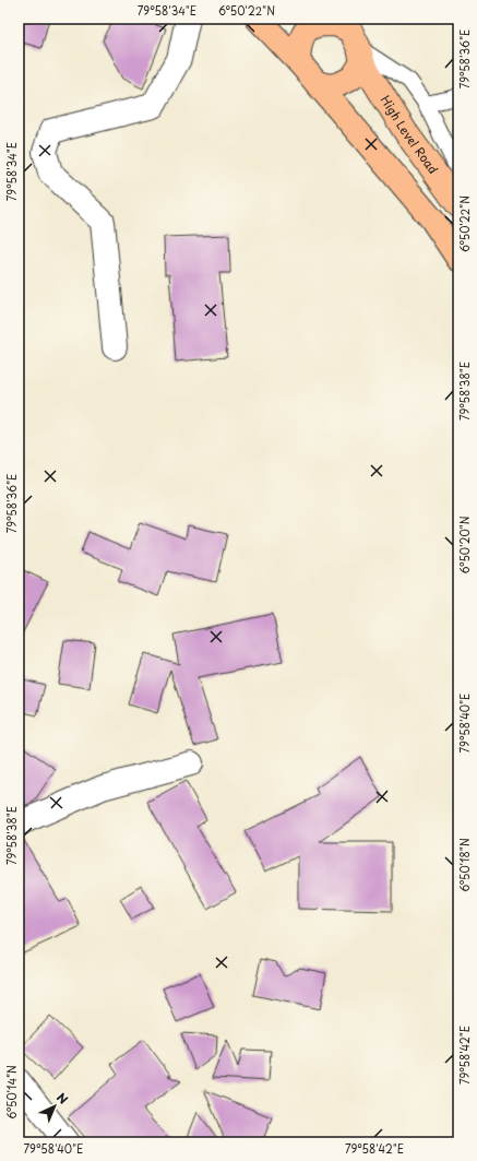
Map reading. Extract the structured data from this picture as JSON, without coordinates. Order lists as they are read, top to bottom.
{
  "streets": {
    "highway": ["High Level Road"]
  },
  "north": "top right",
  "coordinates": [
    "79°58'34\"E",
    "6°50'22\"N",
    "79°58'36\"E",
    "79°58'38\"E",
    "6°50'20\"N",
    "79°58'40\"E",
    "6°50'18\"N",
    "79°58'42\"E",
    "6°50'14\"N"
  ]
}
